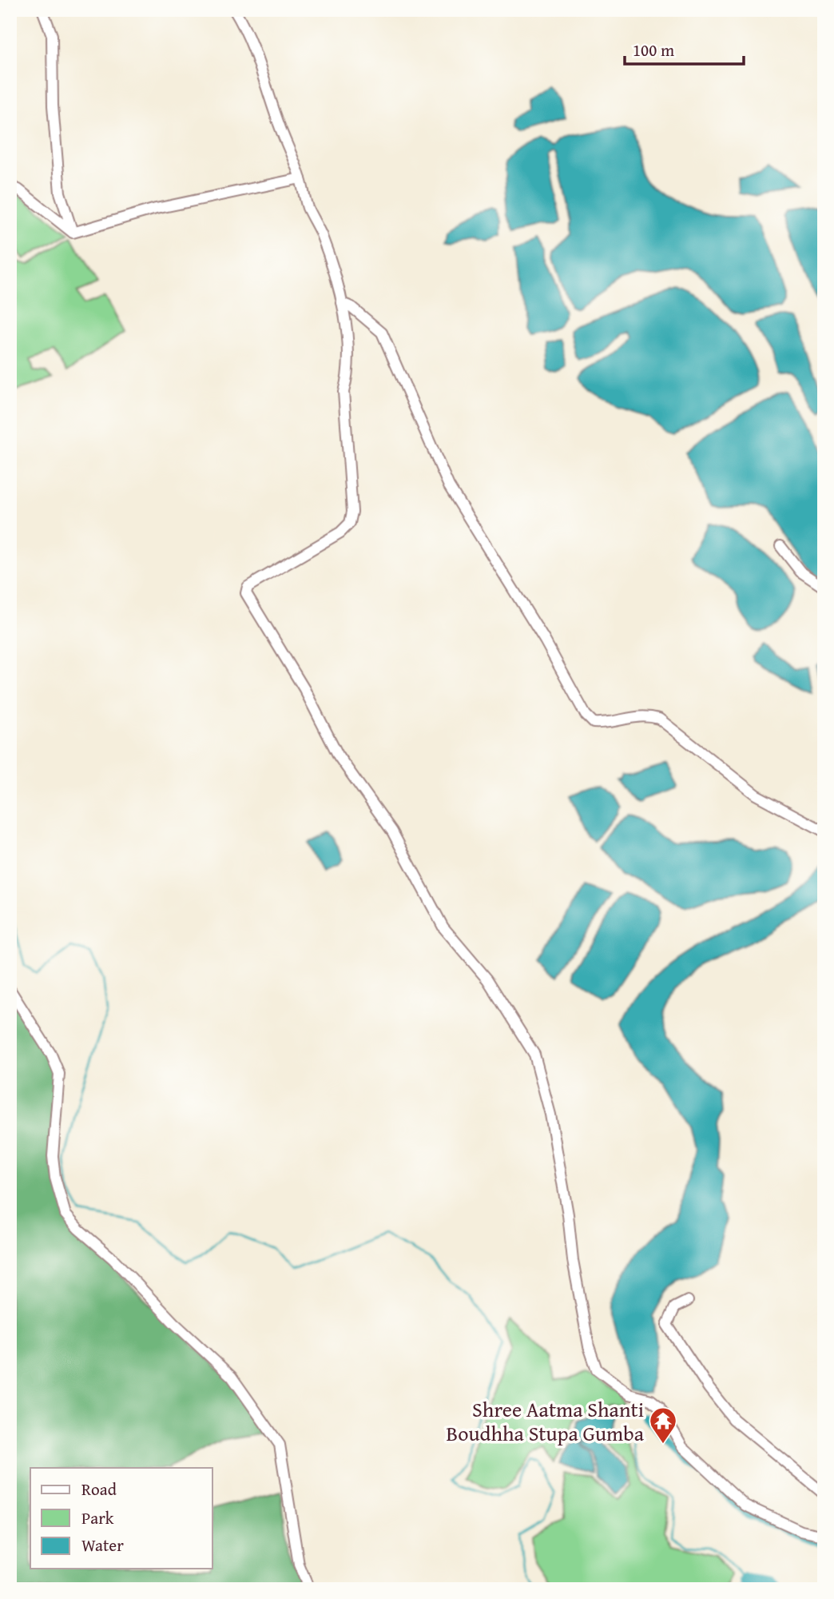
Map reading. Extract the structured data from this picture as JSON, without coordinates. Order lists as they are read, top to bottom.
{
  "places": {
    "temple": ["Shree Aatma Shanti Boudhha Stupa Gumba"]
  },
  "legend": ["Road", "Park", "Water"],
  "scale_bar": "100 m"
}
